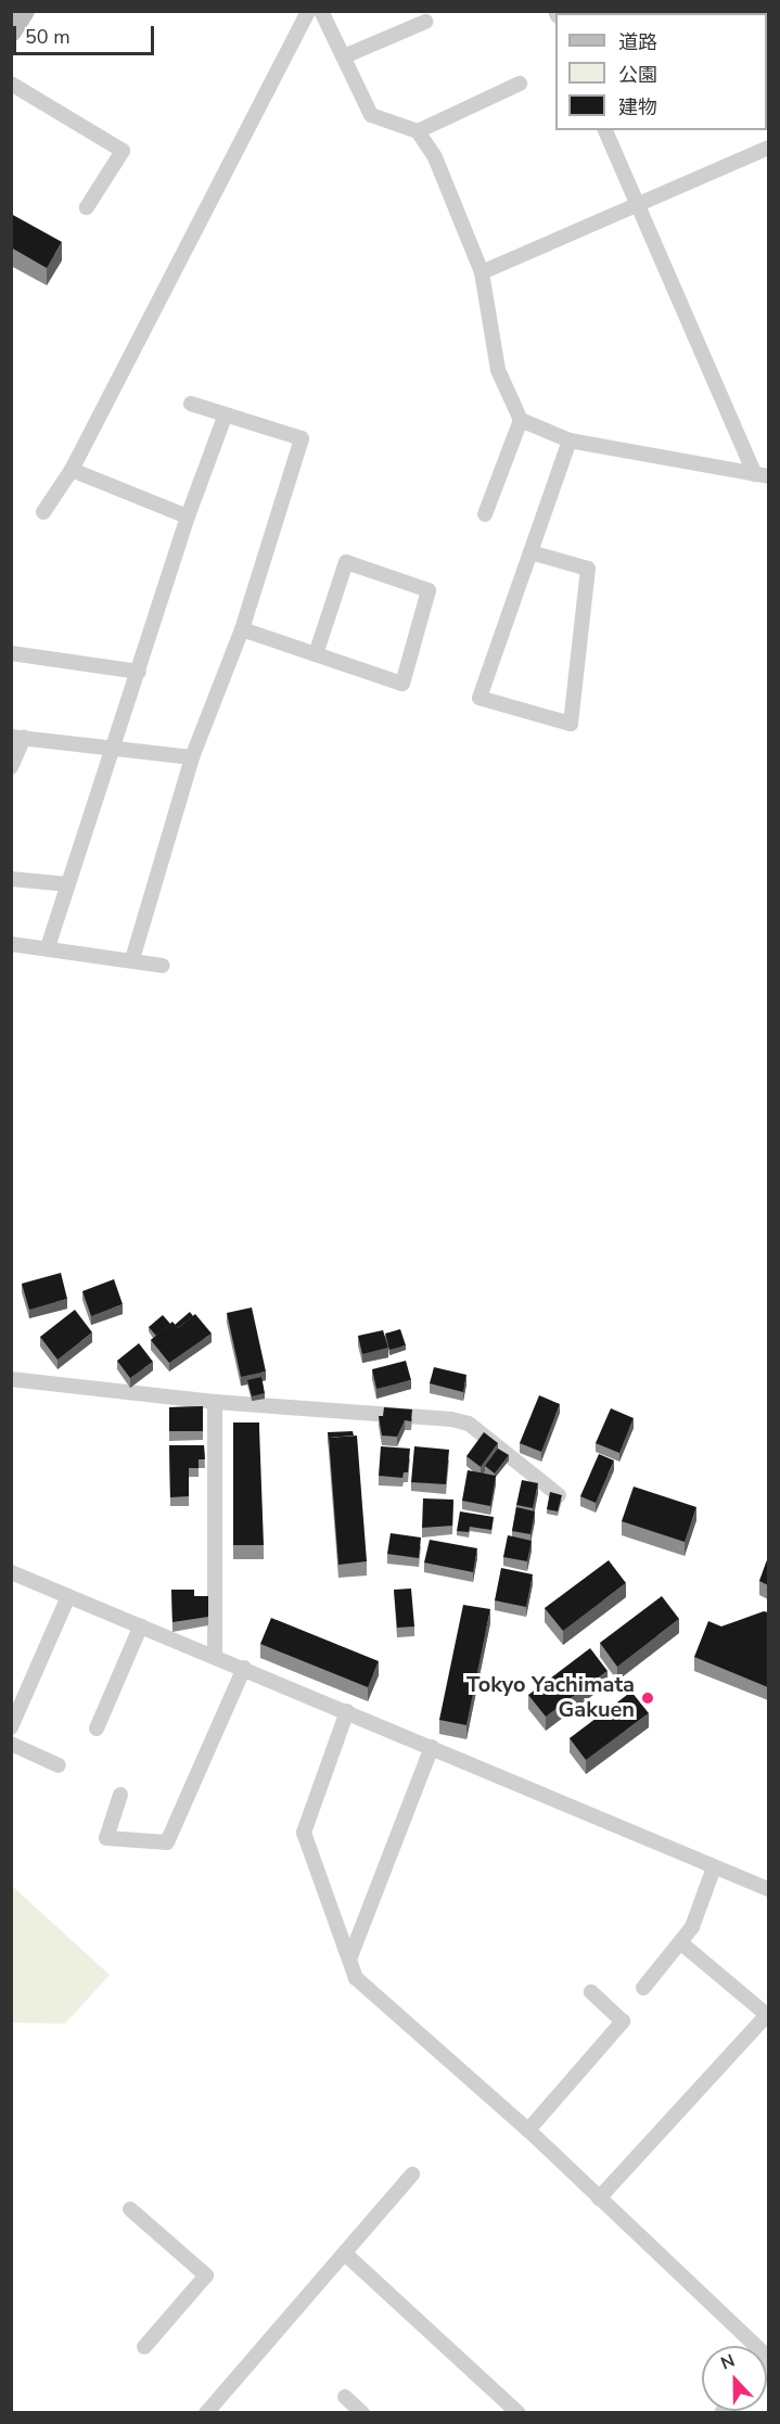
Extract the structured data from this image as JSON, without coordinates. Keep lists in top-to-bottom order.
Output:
{
  "places": ["Tokyo Yachimata Gakuen"],
  "legend": ["道路", "公園", "建物"],
  "scale_bar": "50 m",
  "north": "top"
}
